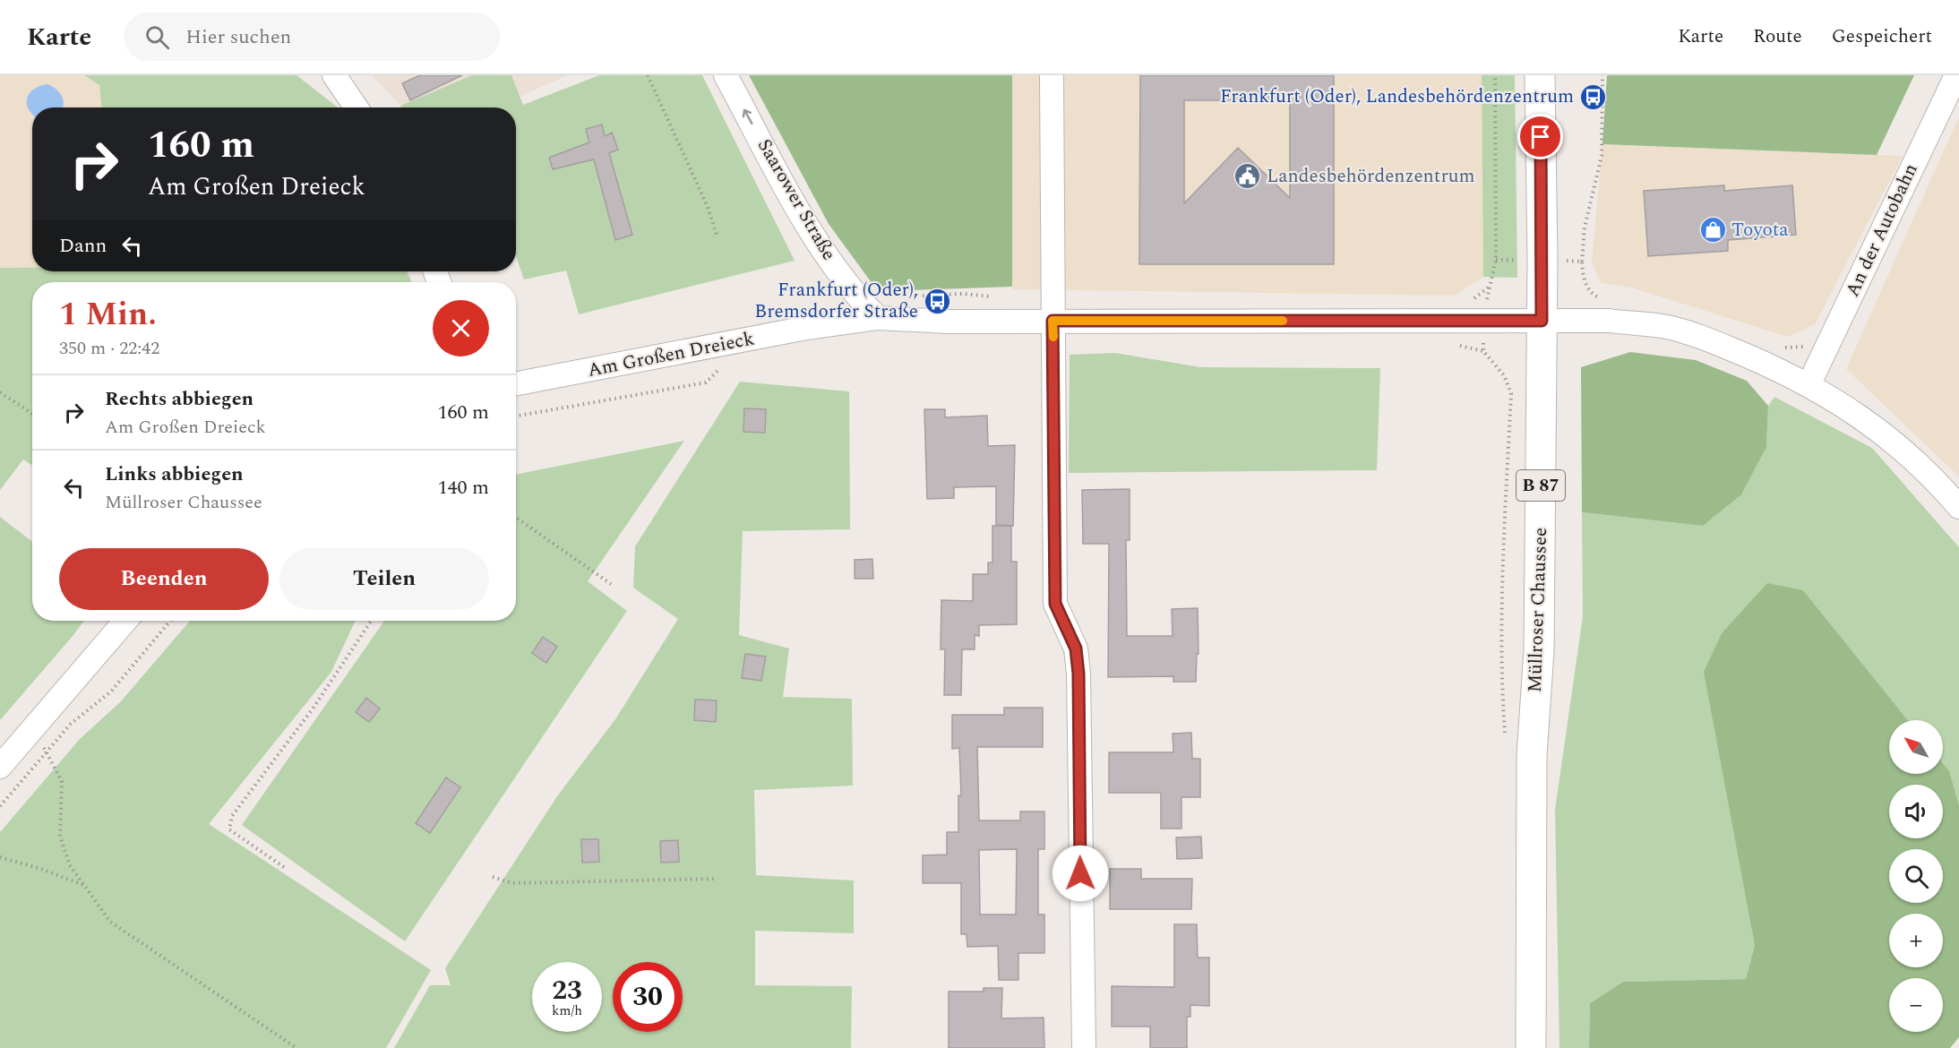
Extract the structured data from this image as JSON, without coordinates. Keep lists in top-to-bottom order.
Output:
{
  "streets": {
    "main road": ["B 87", "Müllroser Chaussee"],
    "street": ["Saarower Straße", "An der Autobahn", "Am Großen Dreieck"]
  },
  "crossings": [
    ["Saarower Straße", "Am Großen Dreieck"],
    ["Am Großen Dreieck", "Müllroser Chaussee"]
  ],
  "one_way": ["Saarower Straße"],
  "places": {
    "bus stop": ["Frankfurt (Oder), Landesbehördenzentrum", "Frankfurt (Oder), Bremsdorfer Straße"],
    "public building": ["Landesbehördenzentrum"],
    "shop": ["Toyota"]
  },
  "north": "top left",
  "page": {
    "header": "Karte",
    "search": "Hier suchen",
    "nav": ["Karte", "Route", "Gespeichert"],
    "turn": ["160 m", "Am Großen Dreieck"],
    "then": "Dann",
    "heading": ["1 Min.", "350 m · 22:42"],
    "list": [
      {
        "name": "Rechts abbiegen",
        "note": "Am Großen Dreieck",
        "value": "160 m"
      },
      {
        "name": "Links abbiegen",
        "note": "Müllroser Chaussee",
        "value": "140 m"
      }
    ],
    "buttons": ["Beenden", "Teilen"],
    "map_buttons": ["+", "−"],
    "speed": "23 km/h",
    "limit": "30"
  }
}
